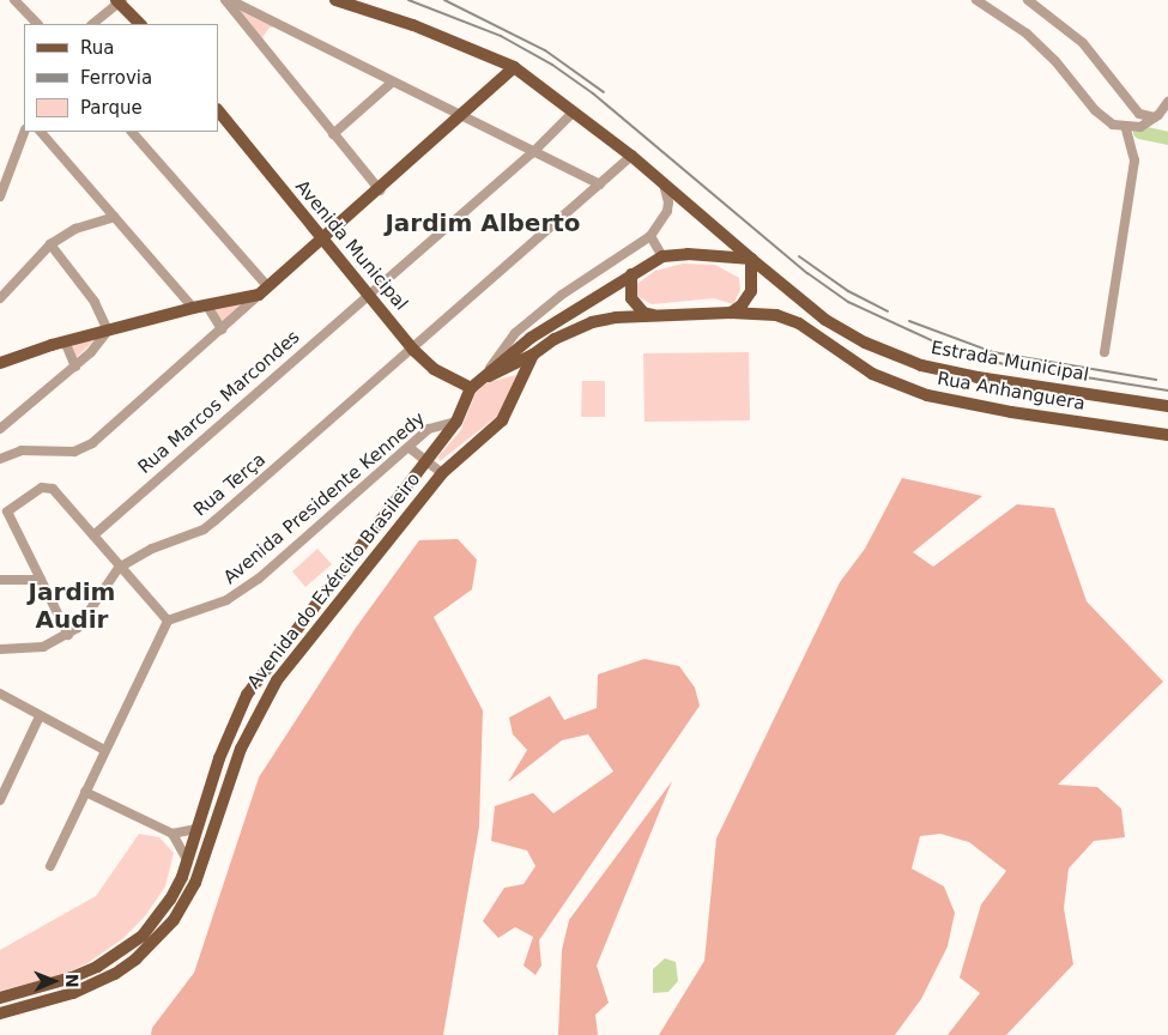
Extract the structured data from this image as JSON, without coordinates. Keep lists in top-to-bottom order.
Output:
{
  "streets": {
    "main road": [
      "Avenida Municipal",
      "Estrada Municipal",
      "Rua Anhanguera",
      "Avenida do Exército Brasileiro"
    ],
    "street": ["Rua Marcos Marcondes", "Rua Terça", "Avenida Presidente Kennedy"]
  },
  "crossings": [
    ["Avenida Municipal", "Rua Marcos Marcondes"],
    ["Avenida Municipal", "Rua Terça"],
    ["Avenida Municipal", "Avenida do Exército Brasileiro"],
    ["Estrada Municipal", "Rua Marcos Marcondes"],
    ["Estrada Municipal", "Rua Terça"],
    ["Rua Anhanguera", "Avenida do Exército Brasileiro"],
    ["Avenida Presidente Kennedy", "Avenida do Exército Brasileiro"]
  ],
  "districts": ["Jardim Alberto", "Jardim Audir"],
  "legend": ["Rua", "Ferrovia", "Parque"],
  "north": "right"
}
